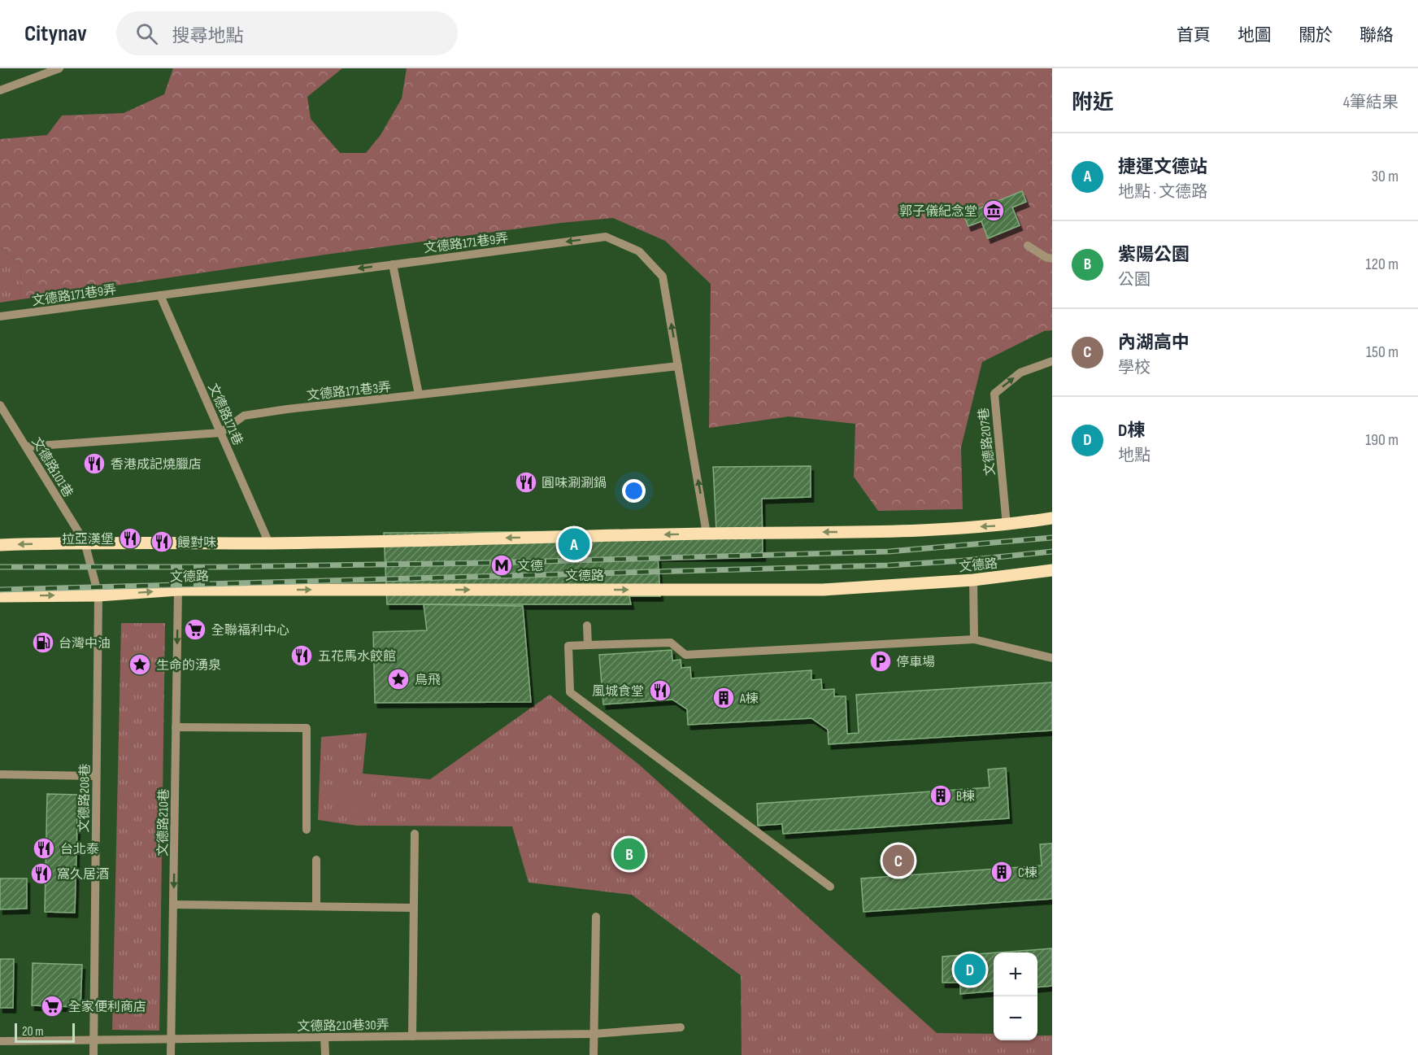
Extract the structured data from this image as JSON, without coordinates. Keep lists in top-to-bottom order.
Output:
{
  "streets": {
    "main road": ["文德路"],
    "street": [
      "文德路171巷9弄",
      "文德路171巷3弄",
      "文德路171巷",
      "文德路207巷",
      "文德路101巷",
      "文德路208巷",
      "文德路210巷",
      "文德路210巷30弄"
    ]
  },
  "crossings": [
    ["文德路171巷9弄", "文德路171巷3弄"],
    ["文德路171巷9弄", "文德路171巷"],
    ["文德路171巷3弄", "文德路171巷"],
    ["文德路101巷", "文德路208巷"],
    ["文德路", "文德路208巷"],
    ["文德路", "文德路210巷"],
    ["文德路208巷", "文德路210巷30弄"],
    ["文德路210巷", "文德路210巷30弄"]
  ],
  "one_way": ["文德路207巷", "文德路210巷"],
  "places": {
    "museum": ["郭子儀紀念堂"],
    "restaurant": [
      "香港成記燒臘店",
      "圓味涮涮鍋",
      "拉亞漢堡",
      "饅對味",
      "五花馬水餃館",
      "風城食堂",
      "台北泰",
      "窩久居酒"
    ],
    "metro station": ["文德"],
    "supermarket": ["全聯福利中心", "全家便利商店"],
    "fuel station": ["台灣中油"],
    "parking": ["停車場"],
    "place": ["生命的湧泉", "鳥飛"],
    "building": ["A棟", "B棟", "C棟"]
  },
  "scale_bar": "20 m",
  "page": {
    "header": "Citynav",
    "search": "搜尋地點",
    "nav": [
      "首頁",
      "地圖",
      "關於",
      "聯絡"
    ],
    "heading": ["附近", "4筆結果"],
    "list": [
      {
        "mark": "A",
        "name": "捷運文德站",
        "note": "地點 · 文德路",
        "value": "30 m"
      },
      {
        "mark": "B",
        "name": "紫陽公園",
        "note": "公園",
        "value": "120 m"
      },
      {
        "mark": "C",
        "name": "內湖高中",
        "note": "學校",
        "value": "150 m"
      },
      {
        "mark": "D",
        "name": "D棟",
        "note": "地點",
        "value": "190 m"
      }
    ],
    "pins": [
      "A",
      "B",
      "C",
      "D"
    ],
    "map_buttons": ["+", "−"],
    "scale": "20 m"
  }
}
